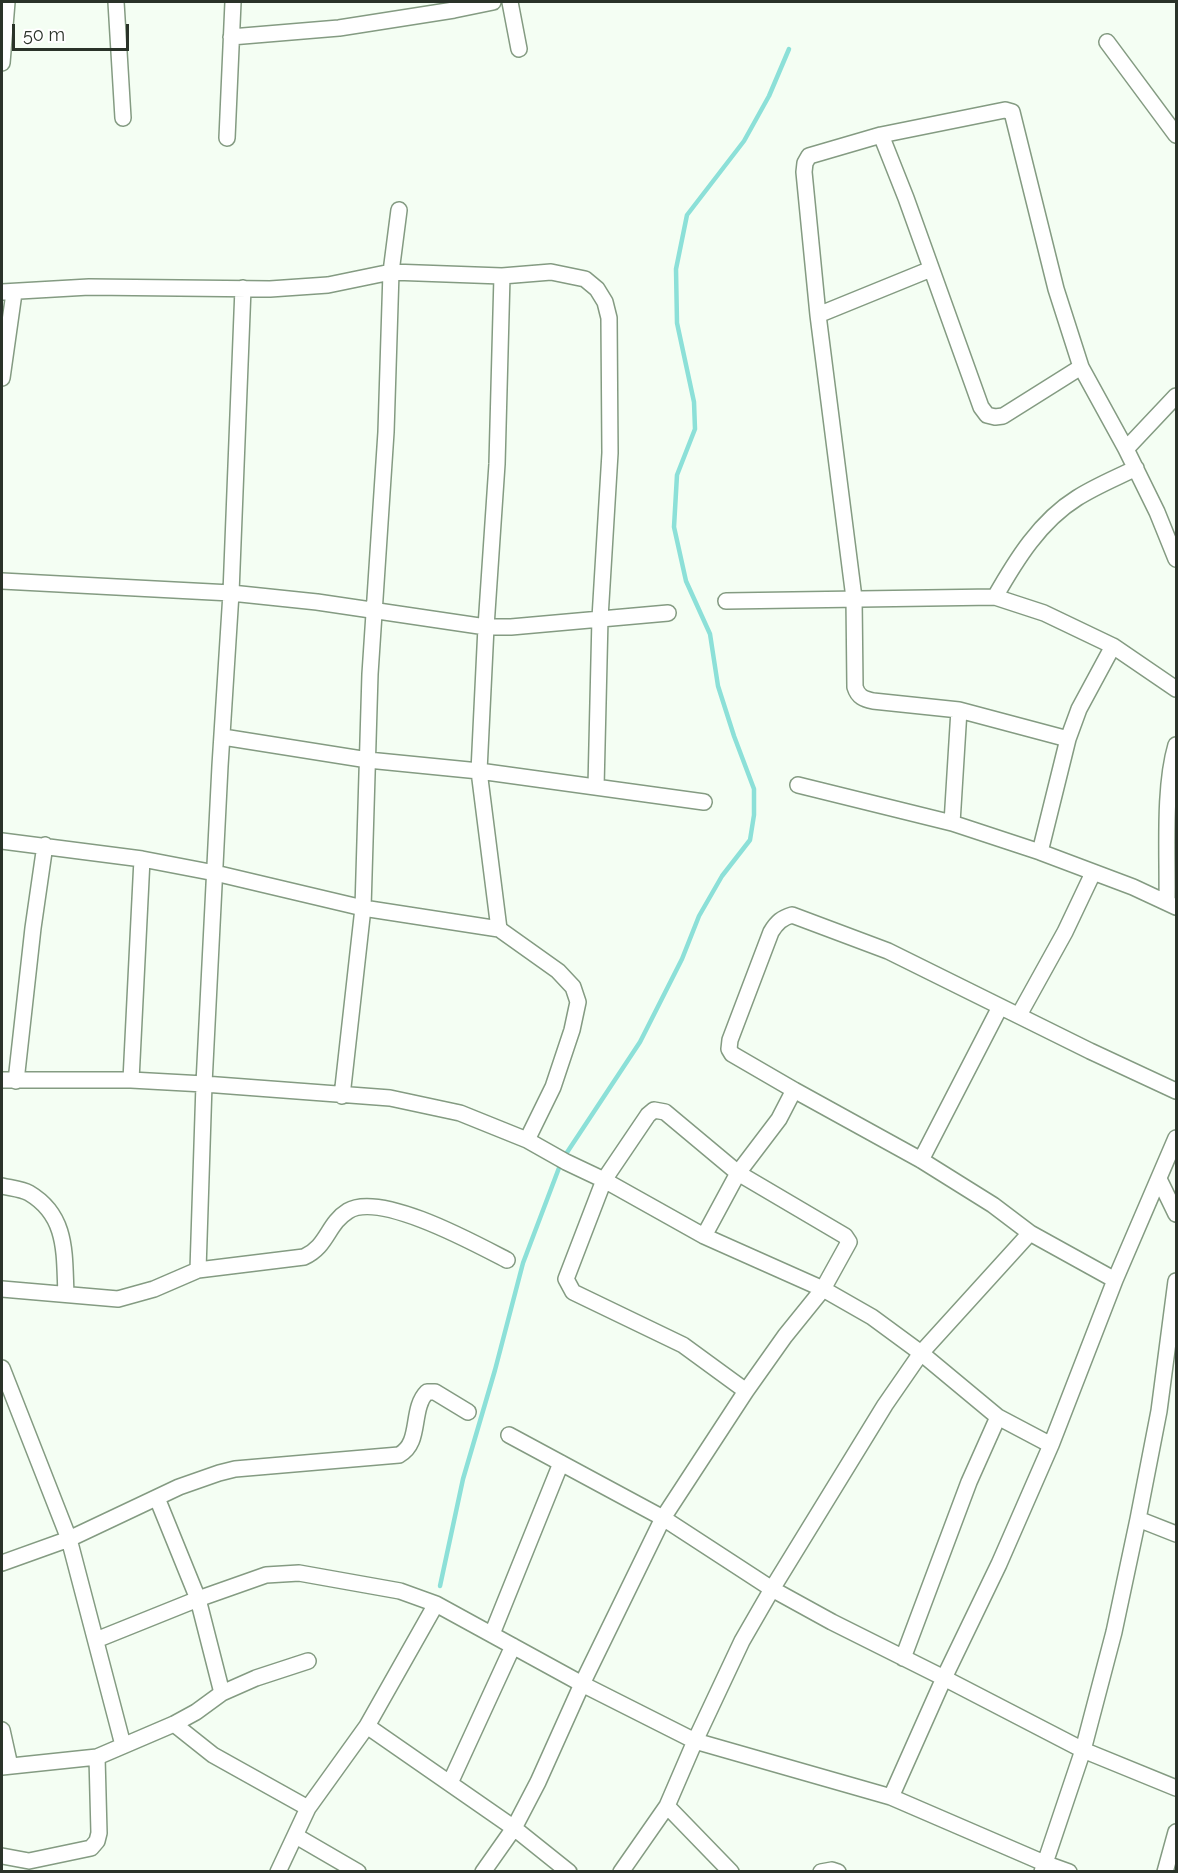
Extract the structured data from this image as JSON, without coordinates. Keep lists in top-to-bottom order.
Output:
{
  "scale_bar": "50 m"
}
